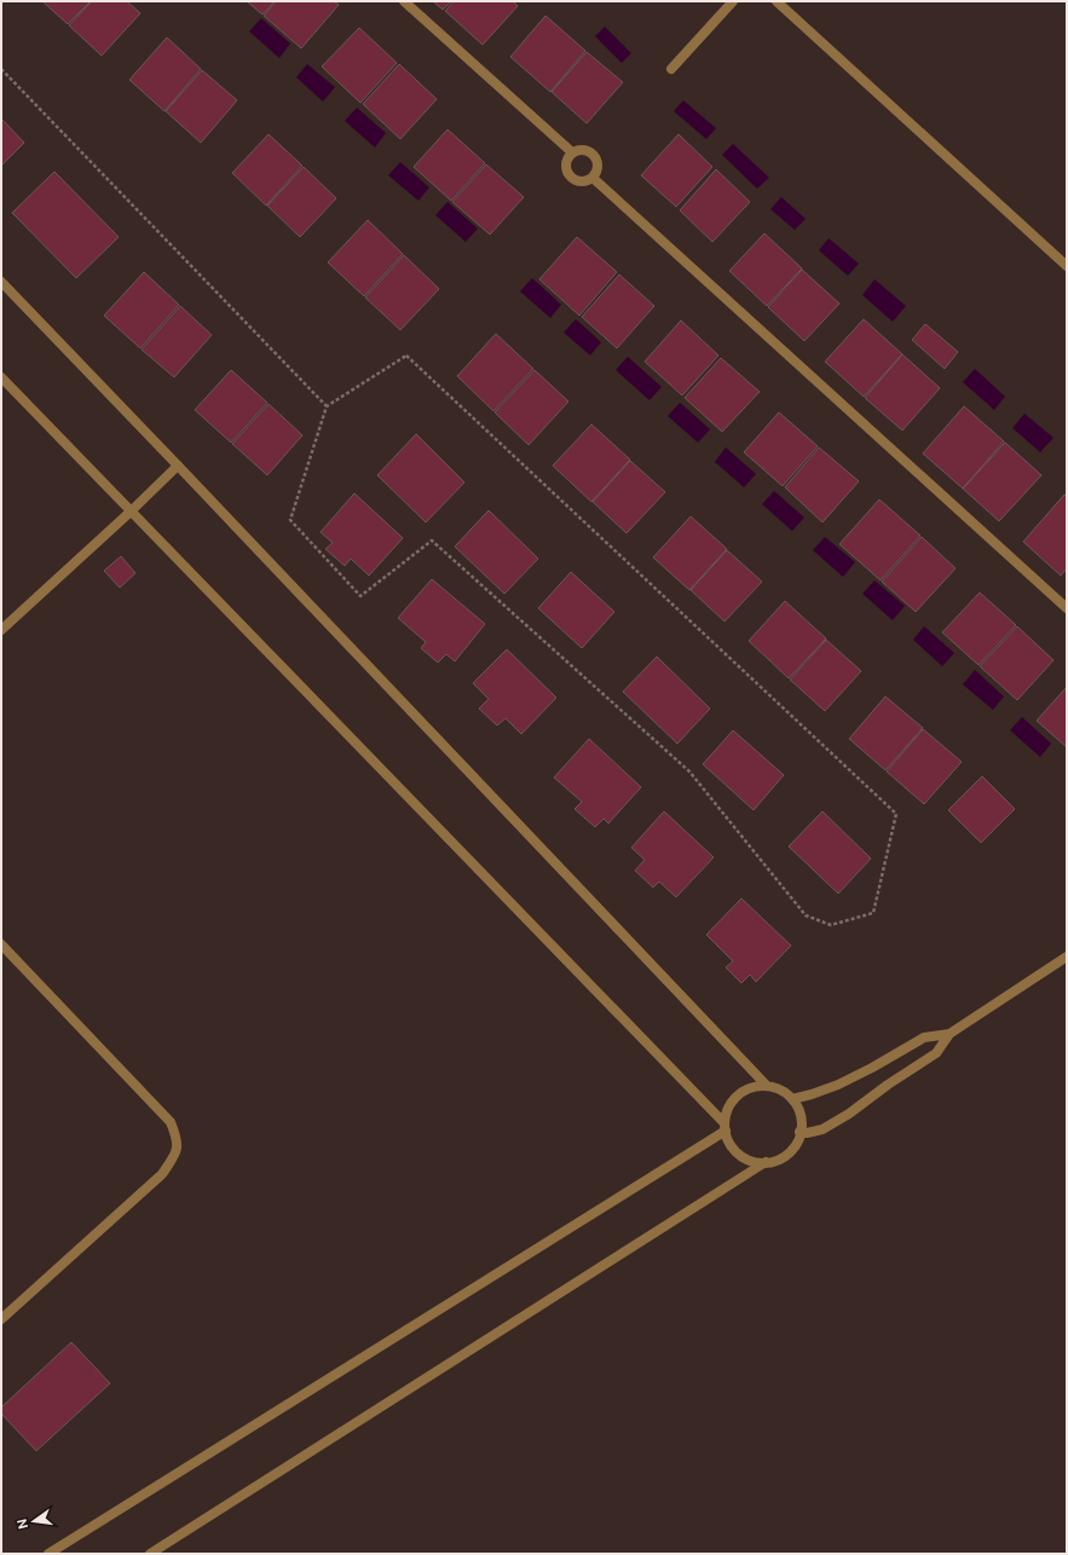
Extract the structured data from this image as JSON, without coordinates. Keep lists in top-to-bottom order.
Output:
{
  "north": "left"
}
